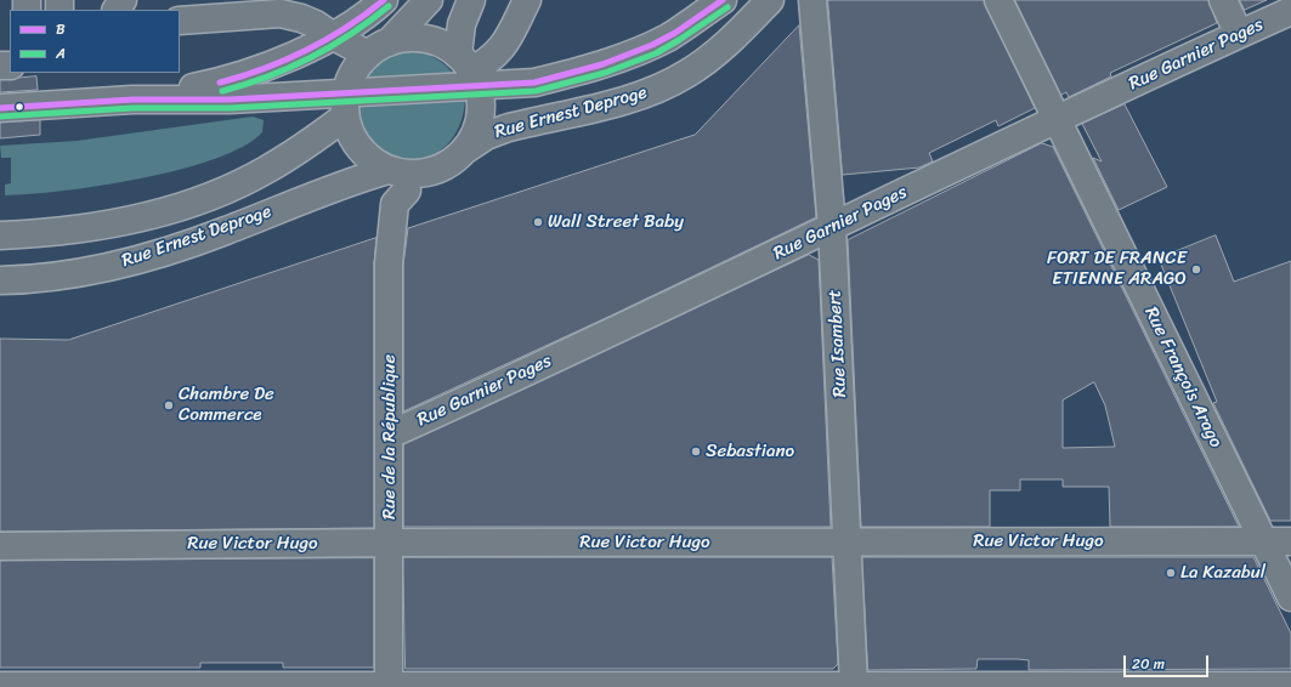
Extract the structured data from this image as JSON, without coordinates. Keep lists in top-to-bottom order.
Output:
{
  "streets": {
    "street": [
      "Rue Garnier Pages",
      "Rue Ernest Deproge",
      "Rue Isambert",
      "Rue François Arago",
      "Rue de la République",
      "Rue Victor Hugo"
    ]
  },
  "crossings": [
    ["Rue Garnier Pages", "Rue Isambert"],
    ["Rue Garnier Pages", "Rue François Arago"],
    ["Rue Garnier Pages", "Rue de la République"],
    ["Rue Isambert", "Rue Victor Hugo"],
    ["Rue François Arago", "Rue Victor Hugo"],
    ["Rue de la République", "Rue Victor Hugo"]
  ],
  "places": [
    "Wall Street Baby",
    "FORT DE FRANCE ETIENNE ARAGO",
    "Chambre De Commerce",
    "Sebastiano",
    "La Kazabul"
  ],
  "lines": ["transit line B", "transit line A"],
  "legend": ["B", "A"],
  "scale_bar": "20 m"
}
